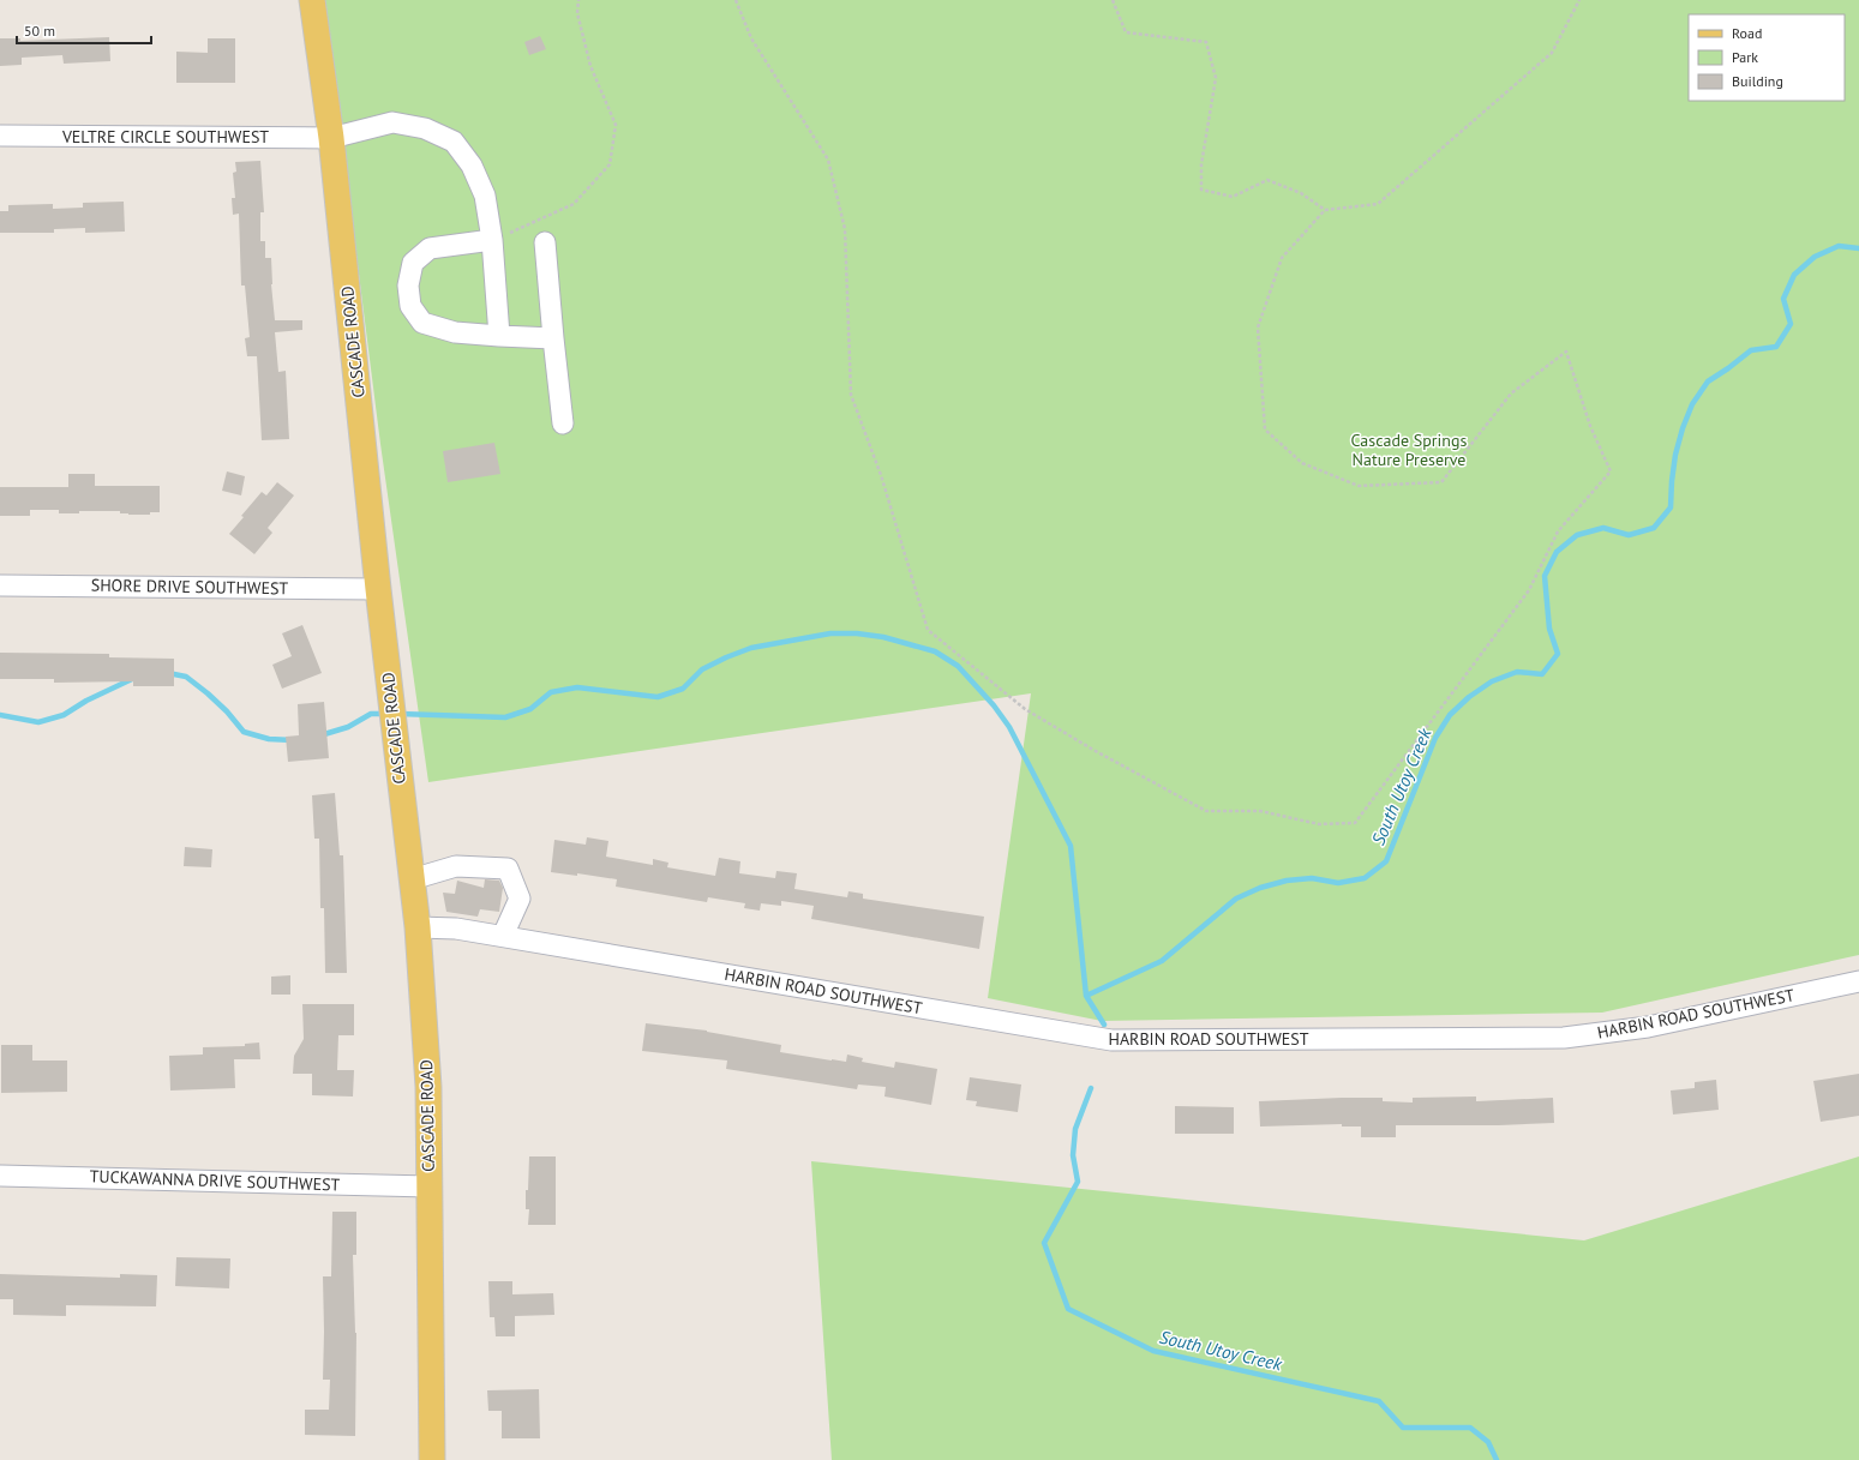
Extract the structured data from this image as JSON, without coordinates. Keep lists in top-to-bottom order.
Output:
{
  "streets": {
    "main road": ["CASCADE ROAD"],
    "street": [
      "VELTRE CIRCLE SOUTHWEST",
      "SHORE DRIVE SOUTHWEST",
      "HARBIN ROAD SOUTHWEST",
      "TUCKAWANNA DRIVE SOUTHWEST"
    ]
  },
  "crossings": [
    ["VELTRE CIRCLE SOUTHWEST", "CASCADE ROAD"],
    ["CASCADE ROAD", "SHORE DRIVE SOUTHWEST"],
    ["CASCADE ROAD", "HARBIN ROAD SOUTHWEST"],
    ["CASCADE ROAD", "TUCKAWANNA DRIVE SOUTHWEST"]
  ],
  "water": ["South Utoy Creek"],
  "parks": ["Cascade Springs Nature Preserve"],
  "legend": ["Road", "Park", "Building"],
  "scale_bar": "50 m"
}
